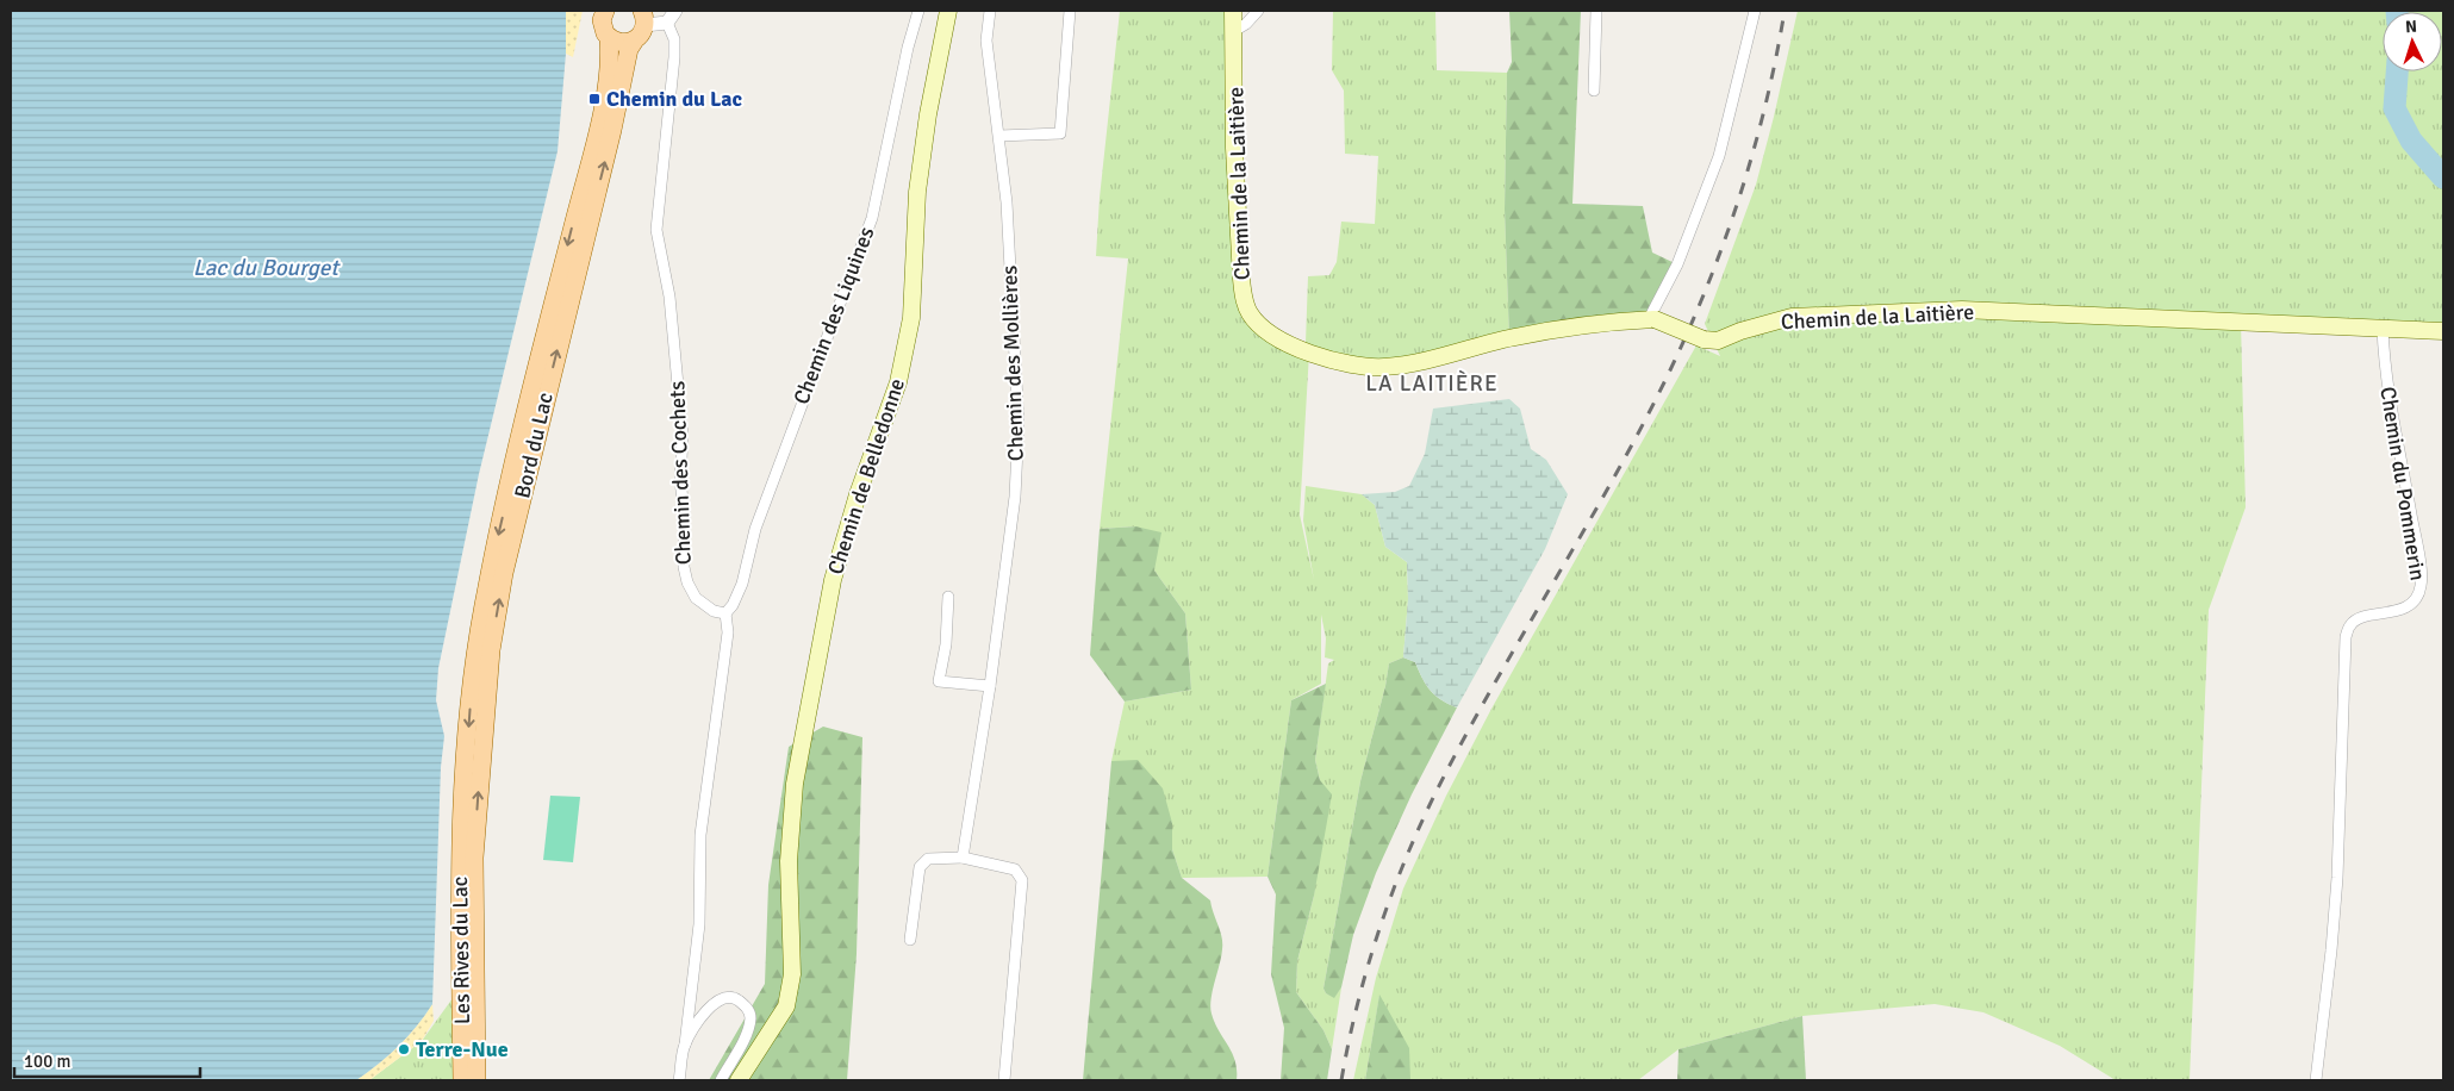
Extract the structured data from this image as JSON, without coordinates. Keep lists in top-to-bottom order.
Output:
{
  "streets": {
    "main road": [
      "Chemin de la Laitière",
      "Bord du Lac",
      "Chemin de Belledonne",
      "Les Rives du Lac"
    ],
    "street": [
      "Chemin des Liquines",
      "Chemin des Mollières",
      "Chemin des Cochets",
      "Chemin du Pommerin"
    ]
  },
  "crossings": [
    ["Chemin de la Laitière", "Chemin du Pommerin"],
    ["Chemin des Liquines", "Chemin des Cochets"],
    ["Bord du Lac", "Les Rives du Lac"]
  ],
  "districts": ["LA LAITIÈRE"],
  "water": ["Lac du Bourget"],
  "places": {
    "transit": ["Chemin du Lac"],
    "other": ["Terre-Nue"]
  },
  "scale_bar": "100 m",
  "north": "top"
}
